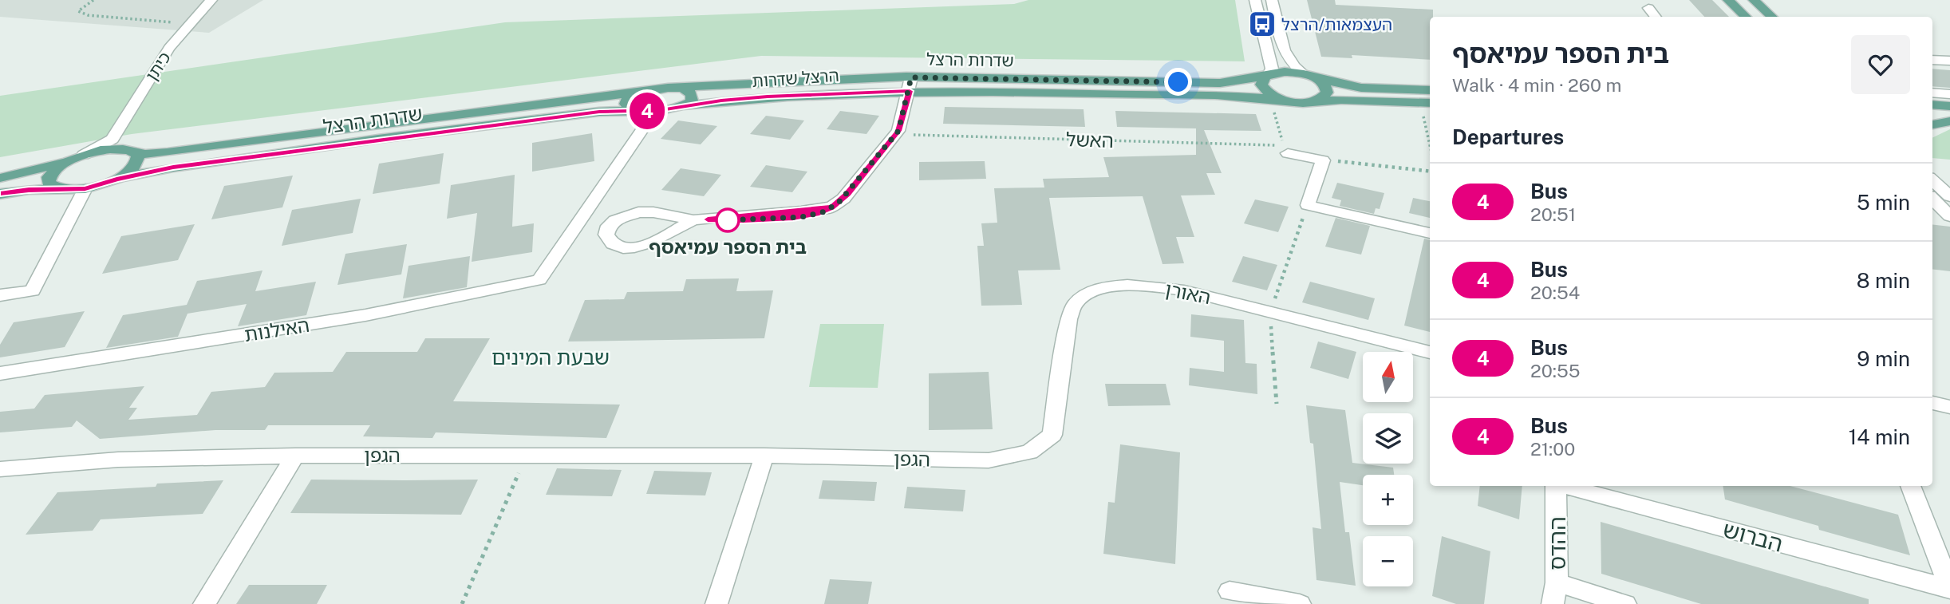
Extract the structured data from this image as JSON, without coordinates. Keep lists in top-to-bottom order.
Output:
{
  "streets": {
    "main road": ["שדרות הרצל", "הרצל שדרות"],
    "street": [
      "כיתן",
      "האורן",
      "האילנות",
      "הגפן",
      "הברוש",
      "ההדס"
    ],
    "path": ["האשל"]
  },
  "crossings": [
    ["שדרות הרצל", "כיתן"],
    ["שדרות הרצל", "הרצל שדרות"],
    ["שדרות הרצל", "האשל"],
    ["שדרות הרצל", "האילנות"],
    ["הרצל שדרות", "האילנות"],
    ["האורן", "הגפן"]
  ],
  "districts": ["שבעת המינים"],
  "places": {
    "bus stop": ["העצמאות/הרצל"],
    "other": ["בית הספר עמיאסף"]
  },
  "lines": ["bus line 4"],
  "north": "top",
  "page": {
    "on_map": "4",
    "heading": [
      ["בית הספר עמיאסף", "Walk · 4 min · 260 m"],
      "Departures"
    ],
    "list": [
      {
        "mark": "4",
        "name": "Bus",
        "note": "20:51",
        "value": "5 min"
      },
      {
        "mark": "4",
        "name": "Bus",
        "note": "20:54",
        "value": "8 min"
      },
      {
        "mark": "4",
        "name": "Bus",
        "note": "20:55",
        "value": "9 min"
      },
      {
        "mark": "4",
        "name": "Bus",
        "note": "21:00",
        "value": "14 min"
      }
    ],
    "map_buttons": ["+", "−"]
  }
}
